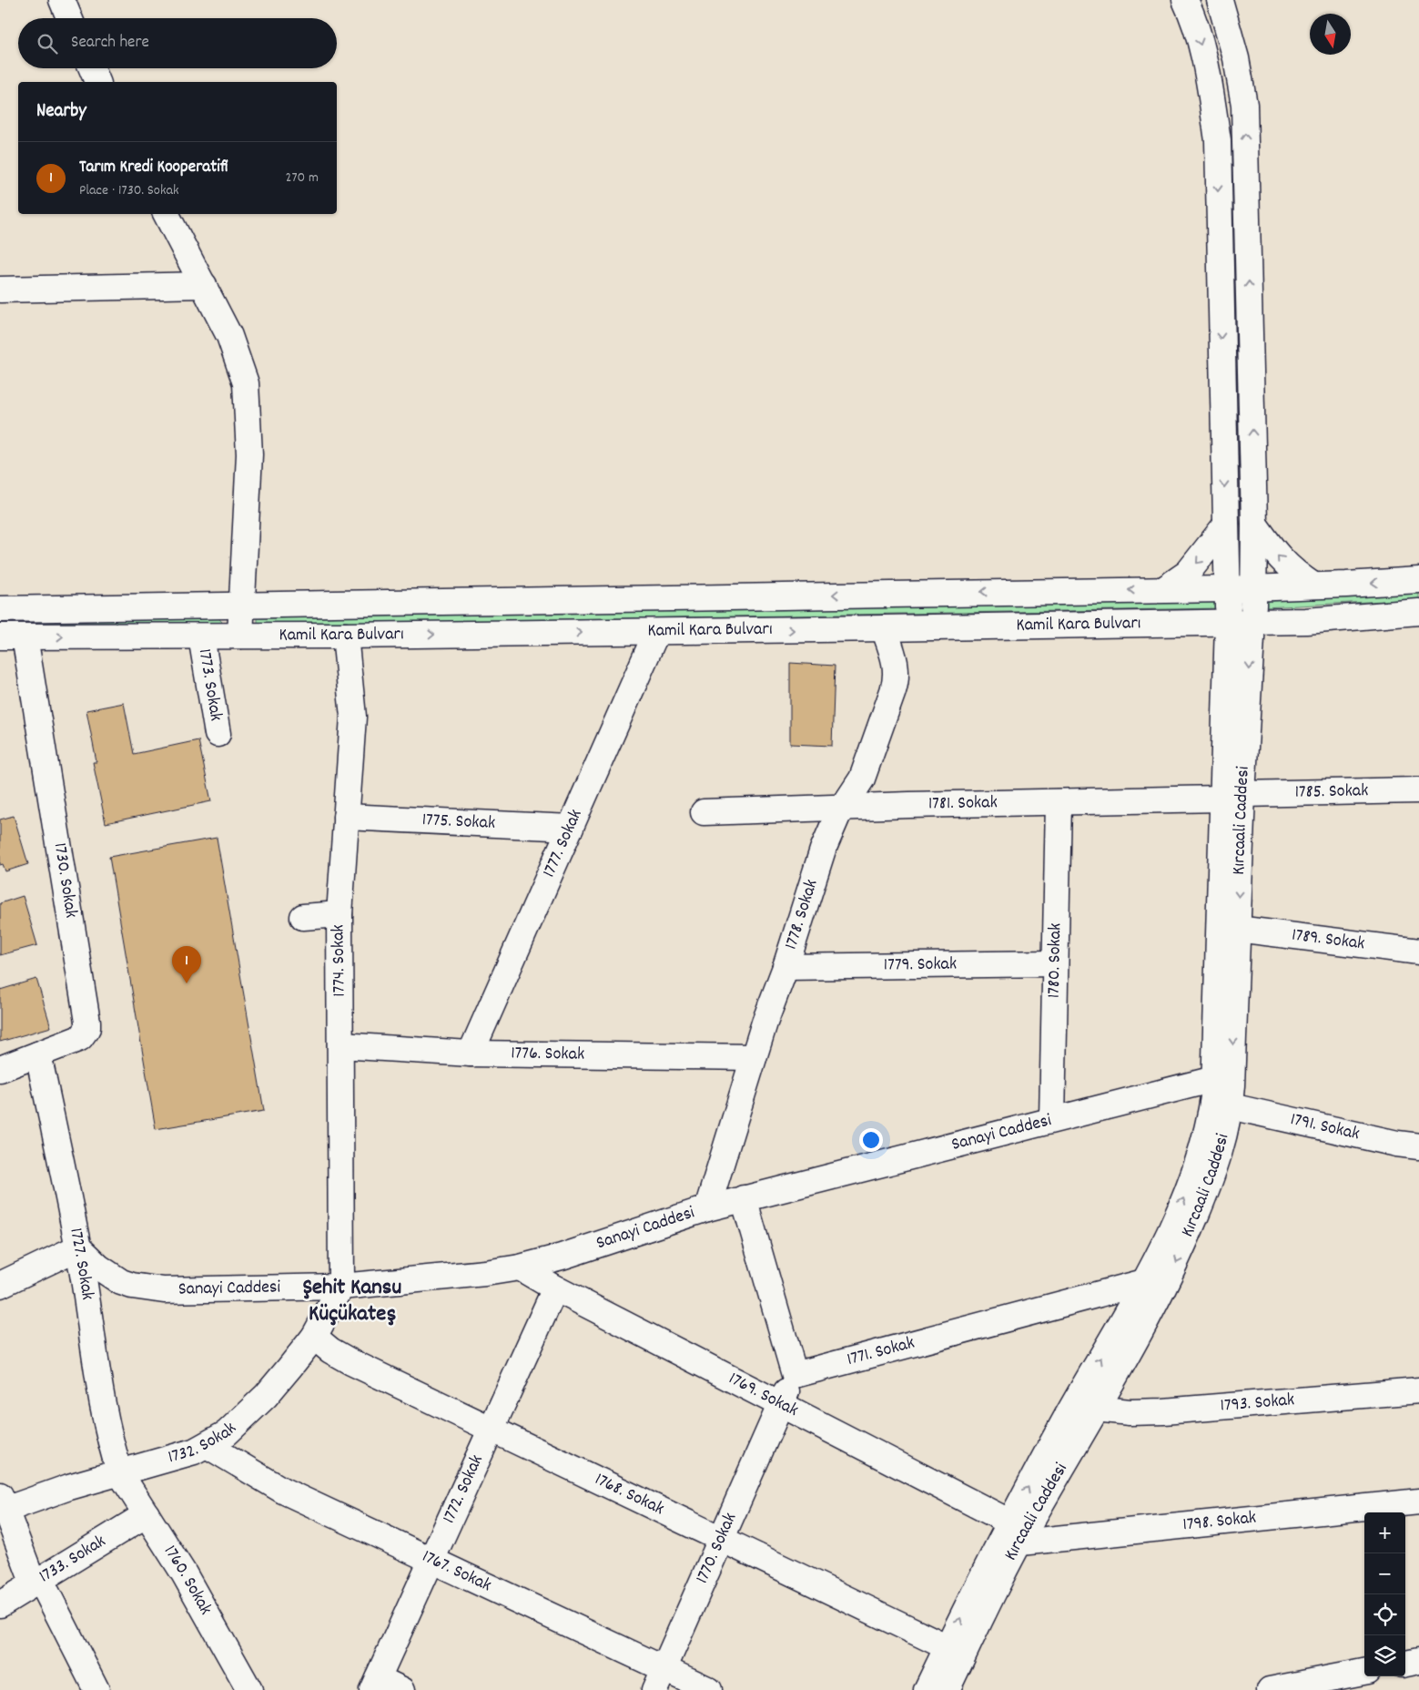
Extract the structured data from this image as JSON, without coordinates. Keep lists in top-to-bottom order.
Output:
{
  "streets": {
    "street": [
      "Kamil Kara Bulvarı",
      "1773. Sokak",
      "1785. Sokak",
      "1781. Sokak",
      "Kırcaali Caddesi",
      "1775. Sokak",
      "1777. Sokak",
      "1730. Sokak",
      "1778. Sokak",
      "1789. Sokak",
      "1774. Sokak",
      "1780. Sokak",
      "1779. Sokak",
      "1776. Sokak",
      "1791. Sokak",
      "Sanayi Caddesi",
      "1727. Sokak",
      "1771. Sokak",
      "1769. Sokak",
      "1793. Sokak",
      "1732. Sokak",
      "1772. Sokak",
      "1768. Sokak",
      "1798. Sokak",
      "1770. Sokak",
      "1733. Sokak",
      "1767. Sokak",
      "1760. Sokak"
    ]
  },
  "crossings": [
    ["Kamil Kara Bulvarı", "1773. Sokak"],
    ["Kamil Kara Bulvarı", "Kırcaali Caddesi"],
    ["Kamil Kara Bulvarı", "1777. Sokak"],
    ["Kamil Kara Bulvarı", "1730. Sokak"],
    ["Kamil Kara Bulvarı", "1778. Sokak"],
    ["Kamil Kara Bulvarı", "1774. Sokak"],
    ["1785. Sokak", "1781. Sokak"],
    ["1785. Sokak", "Kırcaali Caddesi"],
    ["1781. Sokak", "Kırcaali Caddesi"],
    ["1781. Sokak", "1778. Sokak"],
    ["1781. Sokak", "1780. Sokak"],
    ["Kırcaali Caddesi", "1789. Sokak"],
    ["Kırcaali Caddesi", "1791. Sokak"],
    ["Kırcaali Caddesi", "Sanayi Caddesi"],
    ["Kırcaali Caddesi", "1771. Sokak"],
    ["Kırcaali Caddesi", "1769. Sokak"],
    ["Kırcaali Caddesi", "1793. Sokak"],
    ["Kırcaali Caddesi", "1768. Sokak"],
    ["Kırcaali Caddesi", "1798. Sokak"],
    ["1775. Sokak", "1777. Sokak"],
    ["1775. Sokak", "1774. Sokak"],
    ["1777. Sokak", "1776. Sokak"],
    ["1730. Sokak", "1727. Sokak"],
    ["1778. Sokak", "1779. Sokak"],
    ["1778. Sokak", "1776. Sokak"],
    ["1778. Sokak", "Sanayi Caddesi"],
    ["1774. Sokak", "1776. Sokak"],
    ["1774. Sokak", "Sanayi Caddesi"],
    ["1774. Sokak", "1732. Sokak"],
    ["1780. Sokak", "1779. Sokak"],
    ["1780. Sokak", "Sanayi Caddesi"],
    ["Sanayi Caddesi", "1727. Sokak"],
    ["Sanayi Caddesi", "1769. Sokak"],
    ["Sanayi Caddesi", "1732. Sokak"],
    ["1727. Sokak", "1732. Sokak"],
    ["1727. Sokak", "1760. Sokak"],
    ["1771. Sokak", "1770. Sokak"],
    ["1769. Sokak", "1772. Sokak"],
    ["1769. Sokak", "1798. Sokak"],
    ["1769. Sokak", "1770. Sokak"],
    ["1732. Sokak", "1768. Sokak"],
    ["1732. Sokak", "1767. Sokak"],
    ["1732. Sokak", "1760. Sokak"],
    ["1772. Sokak", "1768. Sokak"],
    ["1772. Sokak", "1767. Sokak"],
    ["1768. Sokak", "1770. Sokak"],
    ["1770. Sokak", "1767. Sokak"],
    ["1733. Sokak", "1760. Sokak"]
  ],
  "districts": ["Şehit Kansu Küçükateş"],
  "north": "bottom",
  "page": {
    "search": "Search here",
    "heading": "Nearby",
    "list": [
      {
        "mark": "1",
        "name": "Tarım Kredi Kooperatifi",
        "note": "Place · 1730. Sokak",
        "value": "270 m"
      }
    ],
    "pins": "1",
    "map_buttons": ["+", "−"]
  }
}
